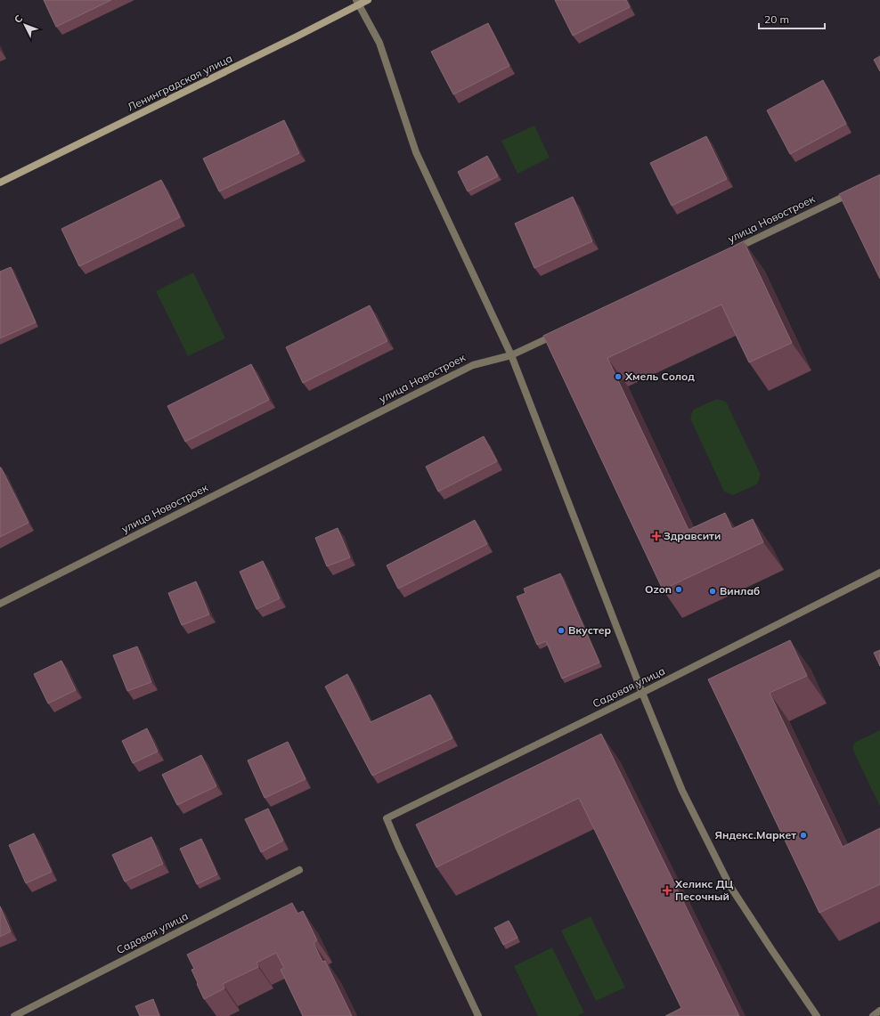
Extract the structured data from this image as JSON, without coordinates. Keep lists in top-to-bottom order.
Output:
{
  "streets": {
    "main road": ["Ленинградская улица"],
    "street": ["улица Новостроек", "Садовая улица"]
  },
  "places": {
    "other": [
      "Хмель Солод",
      "Ozon",
      "Винлаб",
      "Вкустер",
      "Яндекс.Маркет"
    ],
    "health": ["Здравсити", "Хеликс ДЦ Песочный"]
  },
  "scale_bar": "20 m",
  "north": "top left"
}
